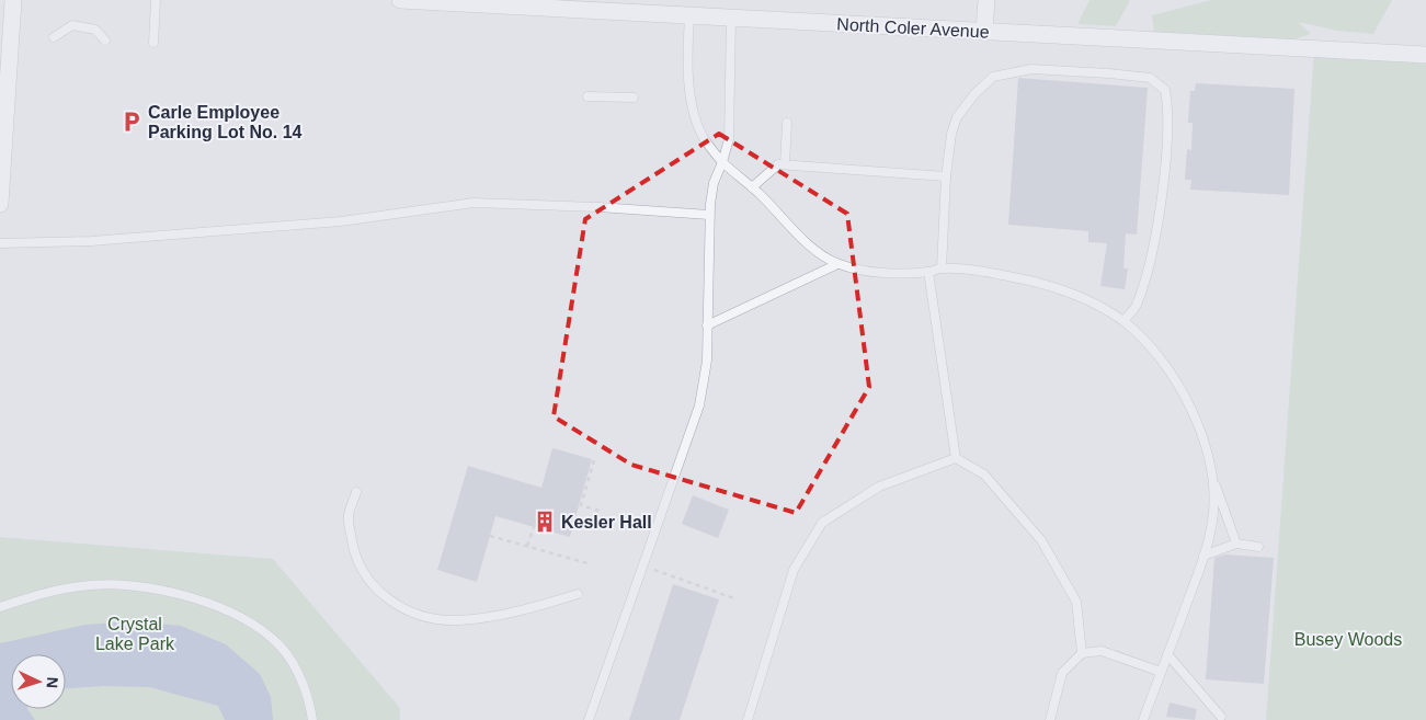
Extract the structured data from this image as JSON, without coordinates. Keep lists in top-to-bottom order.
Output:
{
  "streets": {
    "street": ["North Coler Avenue"]
  },
  "parks": ["Crystal Lake Park", "Busey Woods"],
  "places": {
    "parking": ["Carle Employee Parking Lot No. 14"],
    "building": ["Kesler Hall"]
  },
  "north": "right"
}
